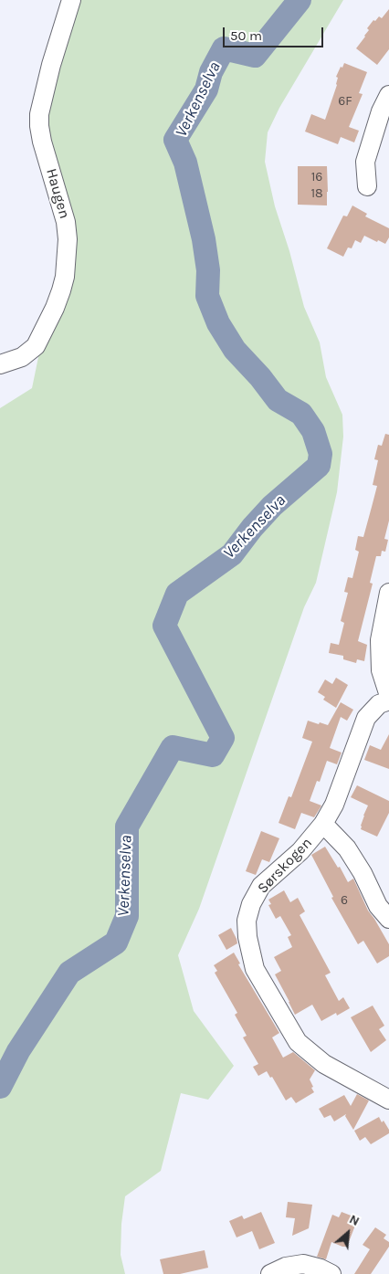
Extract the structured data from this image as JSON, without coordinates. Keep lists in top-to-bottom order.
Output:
{
  "streets": {
    "street": ["Haugen", "Sørskogen"]
  },
  "water": ["Verkenselva"],
  "house_numbers": [
    "6F",
    "16",
    "18",
    "6"
  ],
  "scale_bar": "50 m",
  "north": "top right"
}
